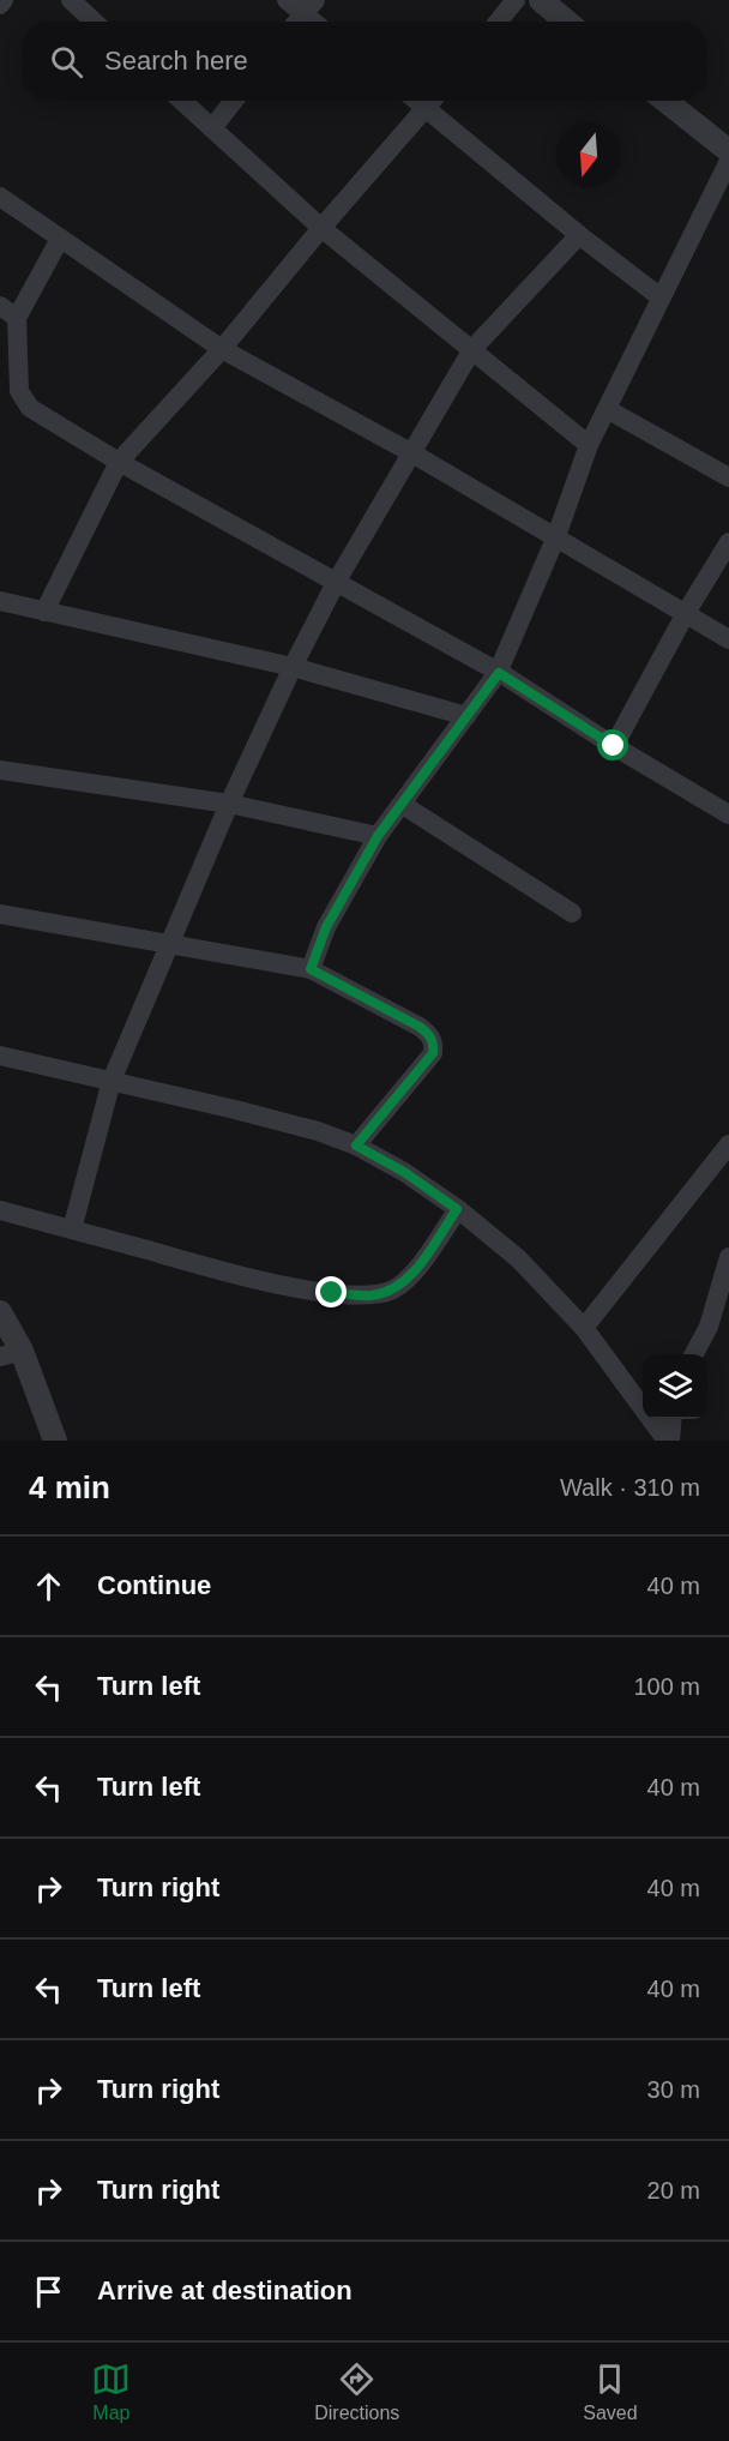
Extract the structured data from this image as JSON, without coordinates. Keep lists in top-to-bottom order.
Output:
{
  "north": "bottom",
  "page": {
    "search": "Search here",
    "heading": ["4 min", "Walk · 310 m"],
    "list": [
      ["Continue", "40 m"],
      ["Turn left", "100 m"],
      ["Turn left", "40 m"],
      ["Turn right", "40 m"],
      ["Turn left", "40 m"],
      ["Turn right", "30 m"],
      ["Turn right", "20 m"],
      "Arrive at destination"
    ],
    "nav": ["Map", "Directions", "Saved"]
  }
}
